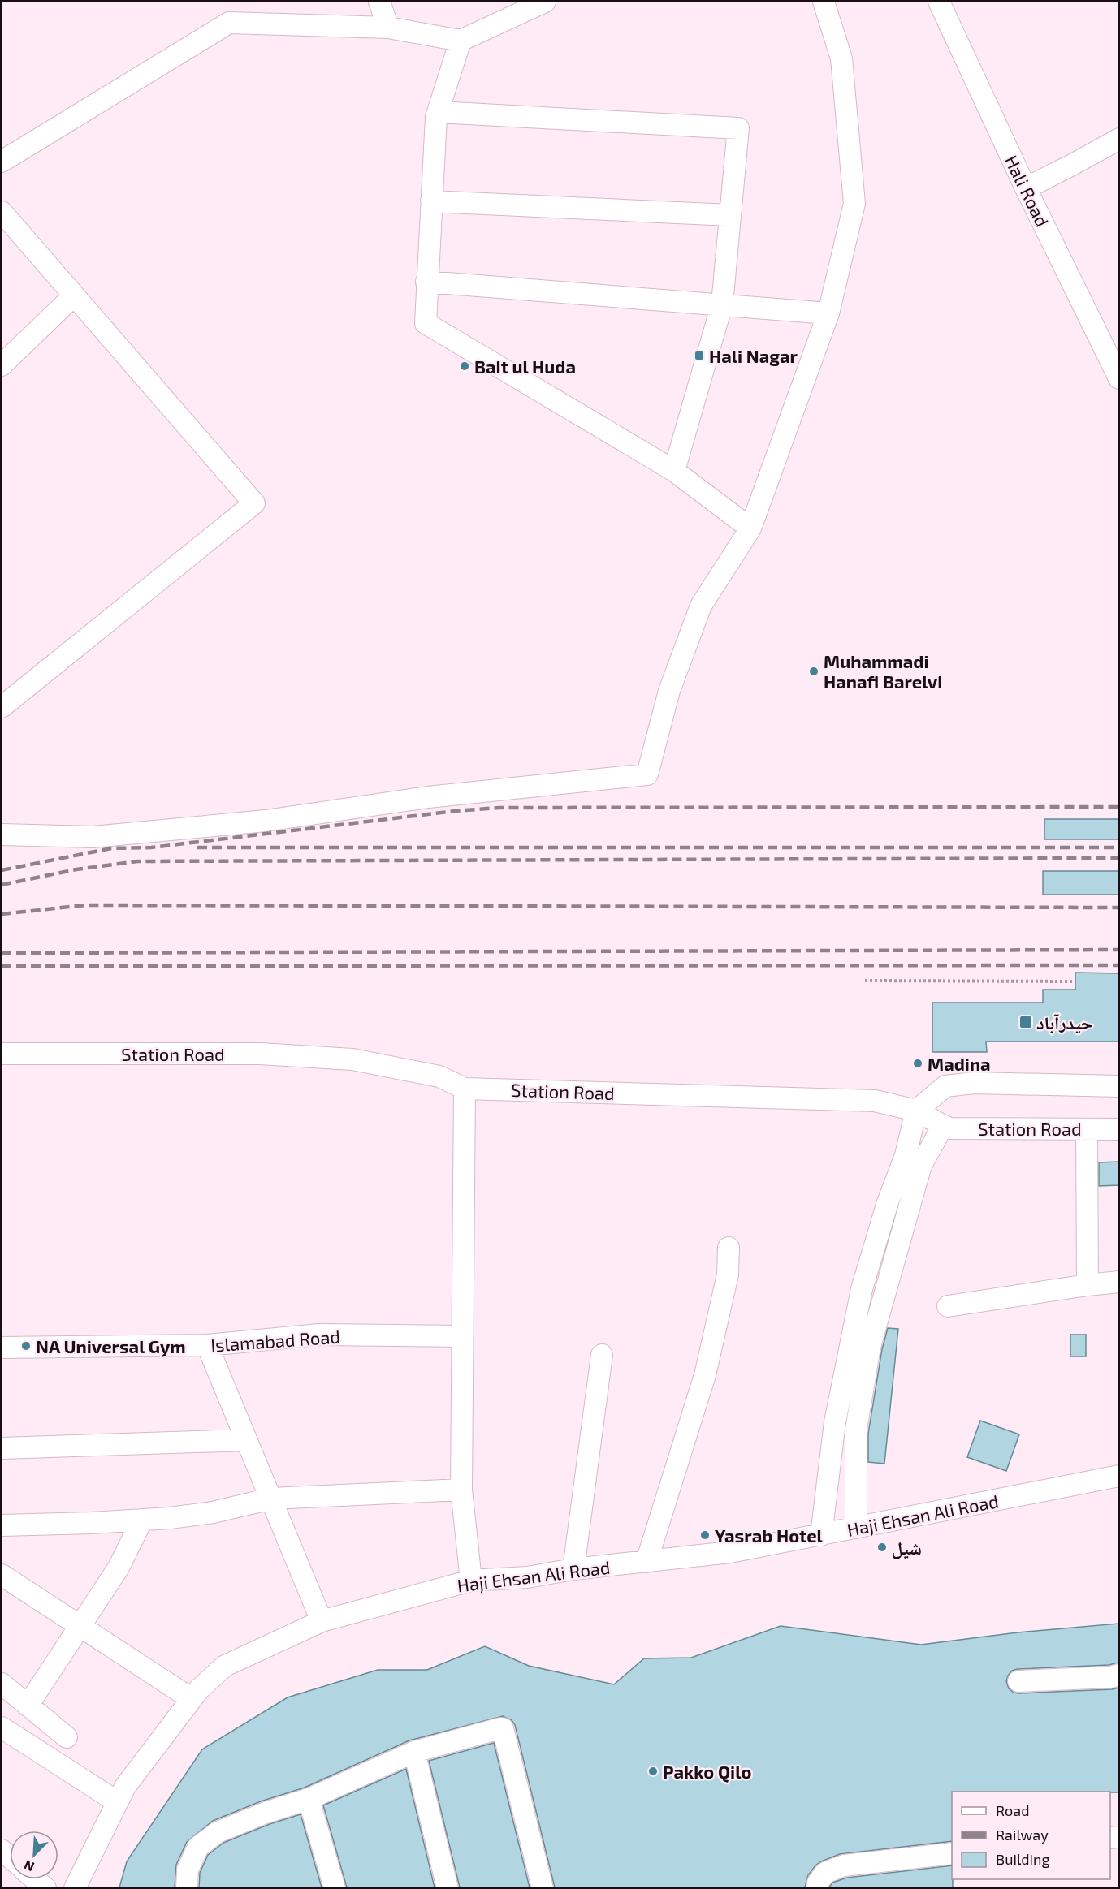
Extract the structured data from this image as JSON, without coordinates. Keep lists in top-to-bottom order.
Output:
{
  "streets": {
    "street": [
      "Hali Road",
      "Station Road",
      "Islamabad Road",
      "Haji Ehsan Ali Road"
    ]
  },
  "places": {
    "transit": ["Hali Nagar", "حیدرآباد"],
    "other": [
      "Bait ul Huda",
      "Muhammadi Hanafi Barelvi",
      "Madina",
      "NA Universal Gym",
      "Yasrab Hotel",
      "شیل",
      "Pakko Qilo"
    ]
  },
  "legend": ["Road", "Railway", "Building"],
  "north": "bottom left"
}
